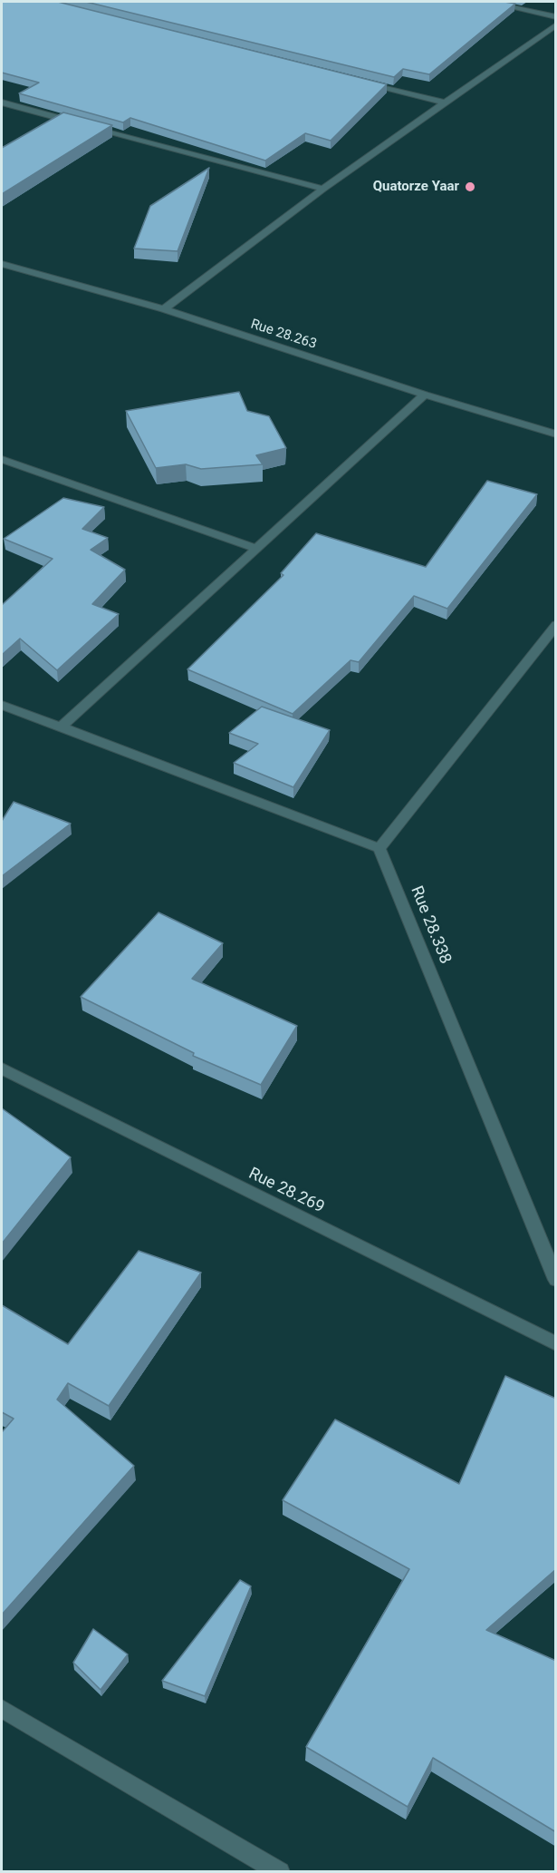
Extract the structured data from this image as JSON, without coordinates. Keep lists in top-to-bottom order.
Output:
{
  "streets": {
    "street": ["Rue 28.263", "Rue 28.338", "Rue 28.269"]
  },
  "places": ["Quatorze Yaar"]
}
